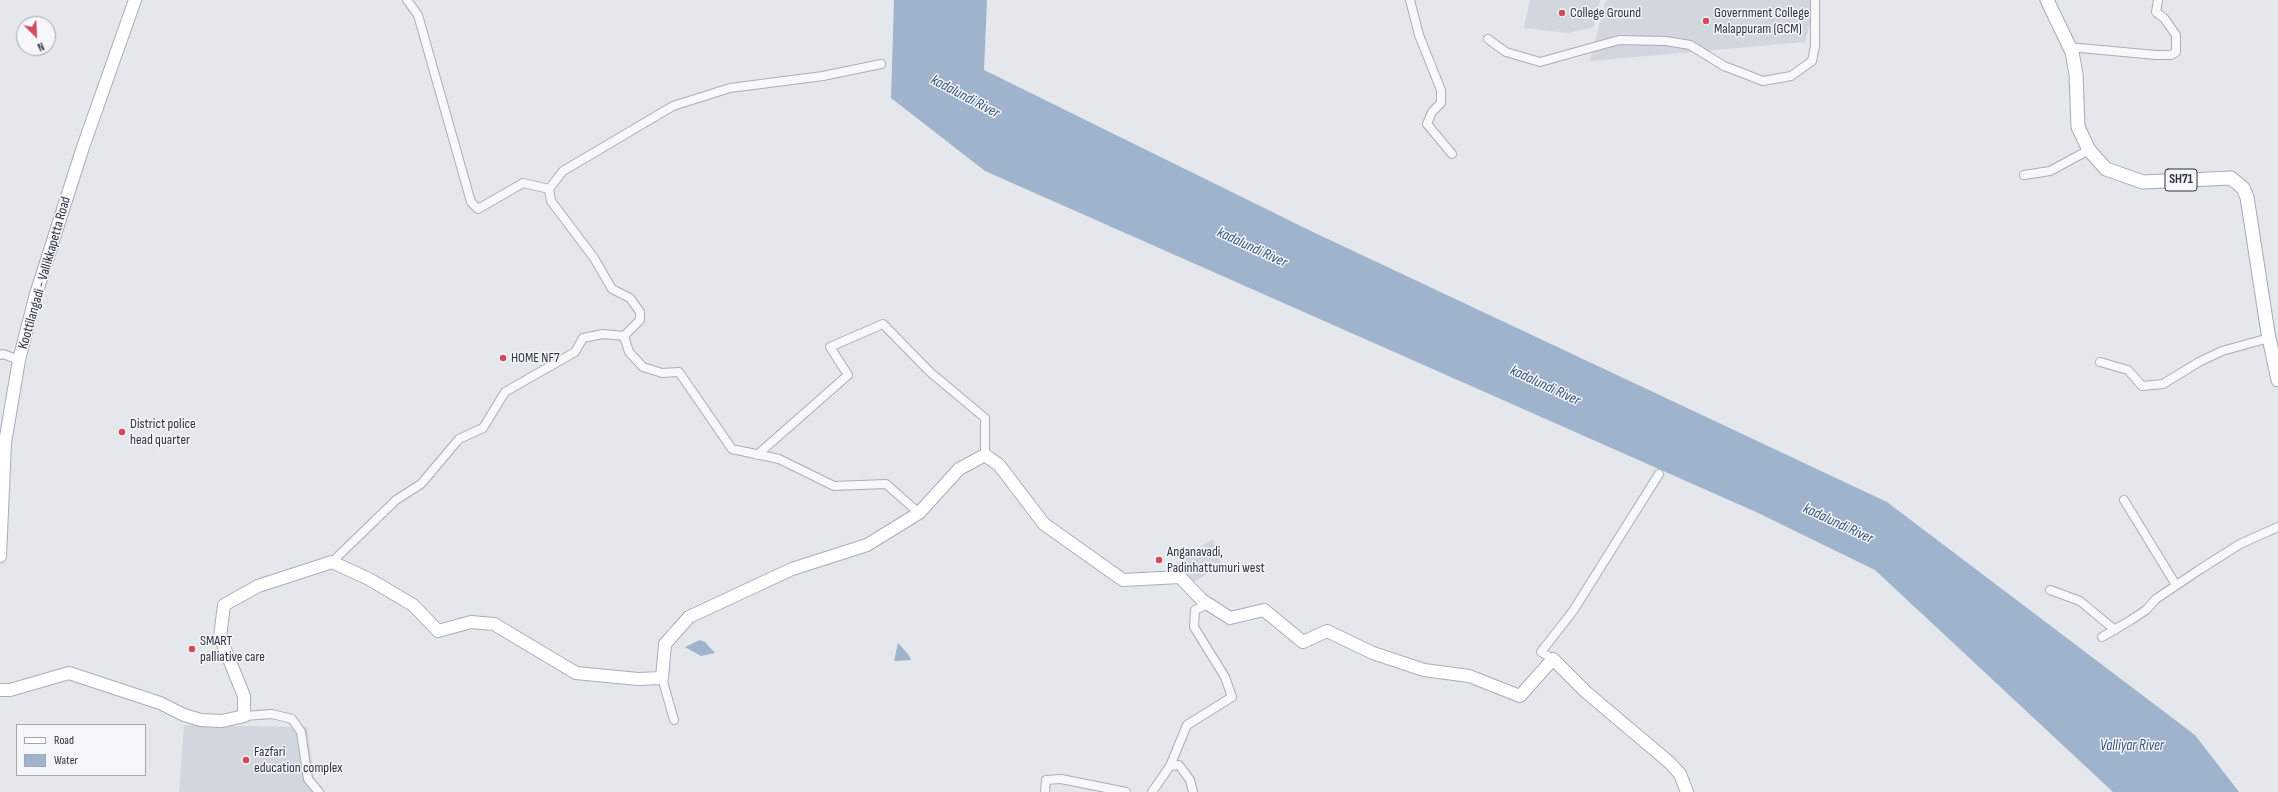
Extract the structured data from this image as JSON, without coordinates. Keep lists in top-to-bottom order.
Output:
{
  "streets": {
    "main road": ["SH71", "Koottilangadi - Vallikkapetta Road"]
  },
  "water": ["kadalundi River", "Valliyar River"],
  "places": [
    "College Ground",
    "Government College Malappuram (GCM)",
    "HOME NF7",
    "District police head quarter",
    "Anganavadi, Padinhattumuri west",
    "SMART palliative care",
    "Fazfari education complex"
  ],
  "legend": ["Road", "Water"],
  "north": "bottom right"
}
